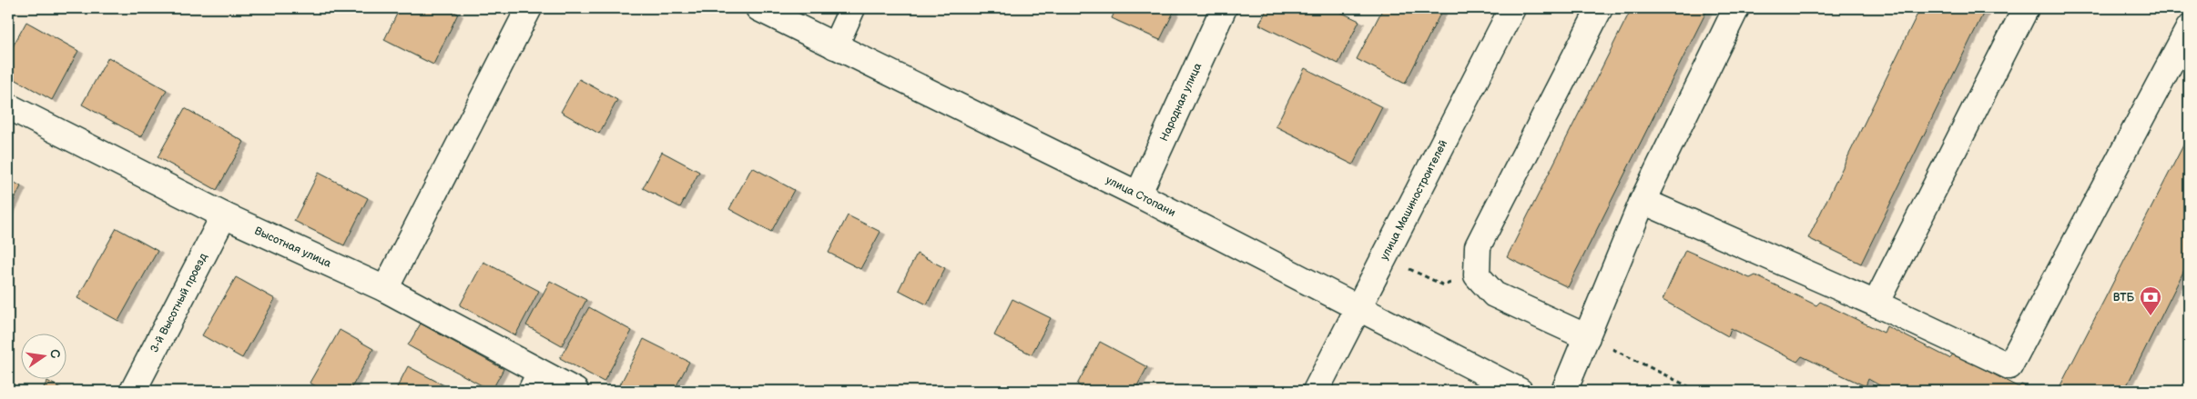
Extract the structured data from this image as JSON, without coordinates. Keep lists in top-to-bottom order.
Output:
{
  "streets": {
    "street": [
      "Народная улица",
      "улица Стопани",
      "улица Машиностроителей",
      "Высотная улица",
      "3-й Высотный проезд"
    ]
  },
  "crossings": [
    ["Народная улица", "улица Стопани"],
    ["улица Стопани", "улица Машиностроителей"],
    ["Высотная улица", "3-й Высотный проезд"]
  ],
  "places": {
    "bank": ["ВТБ"]
  },
  "north": "right"
}
